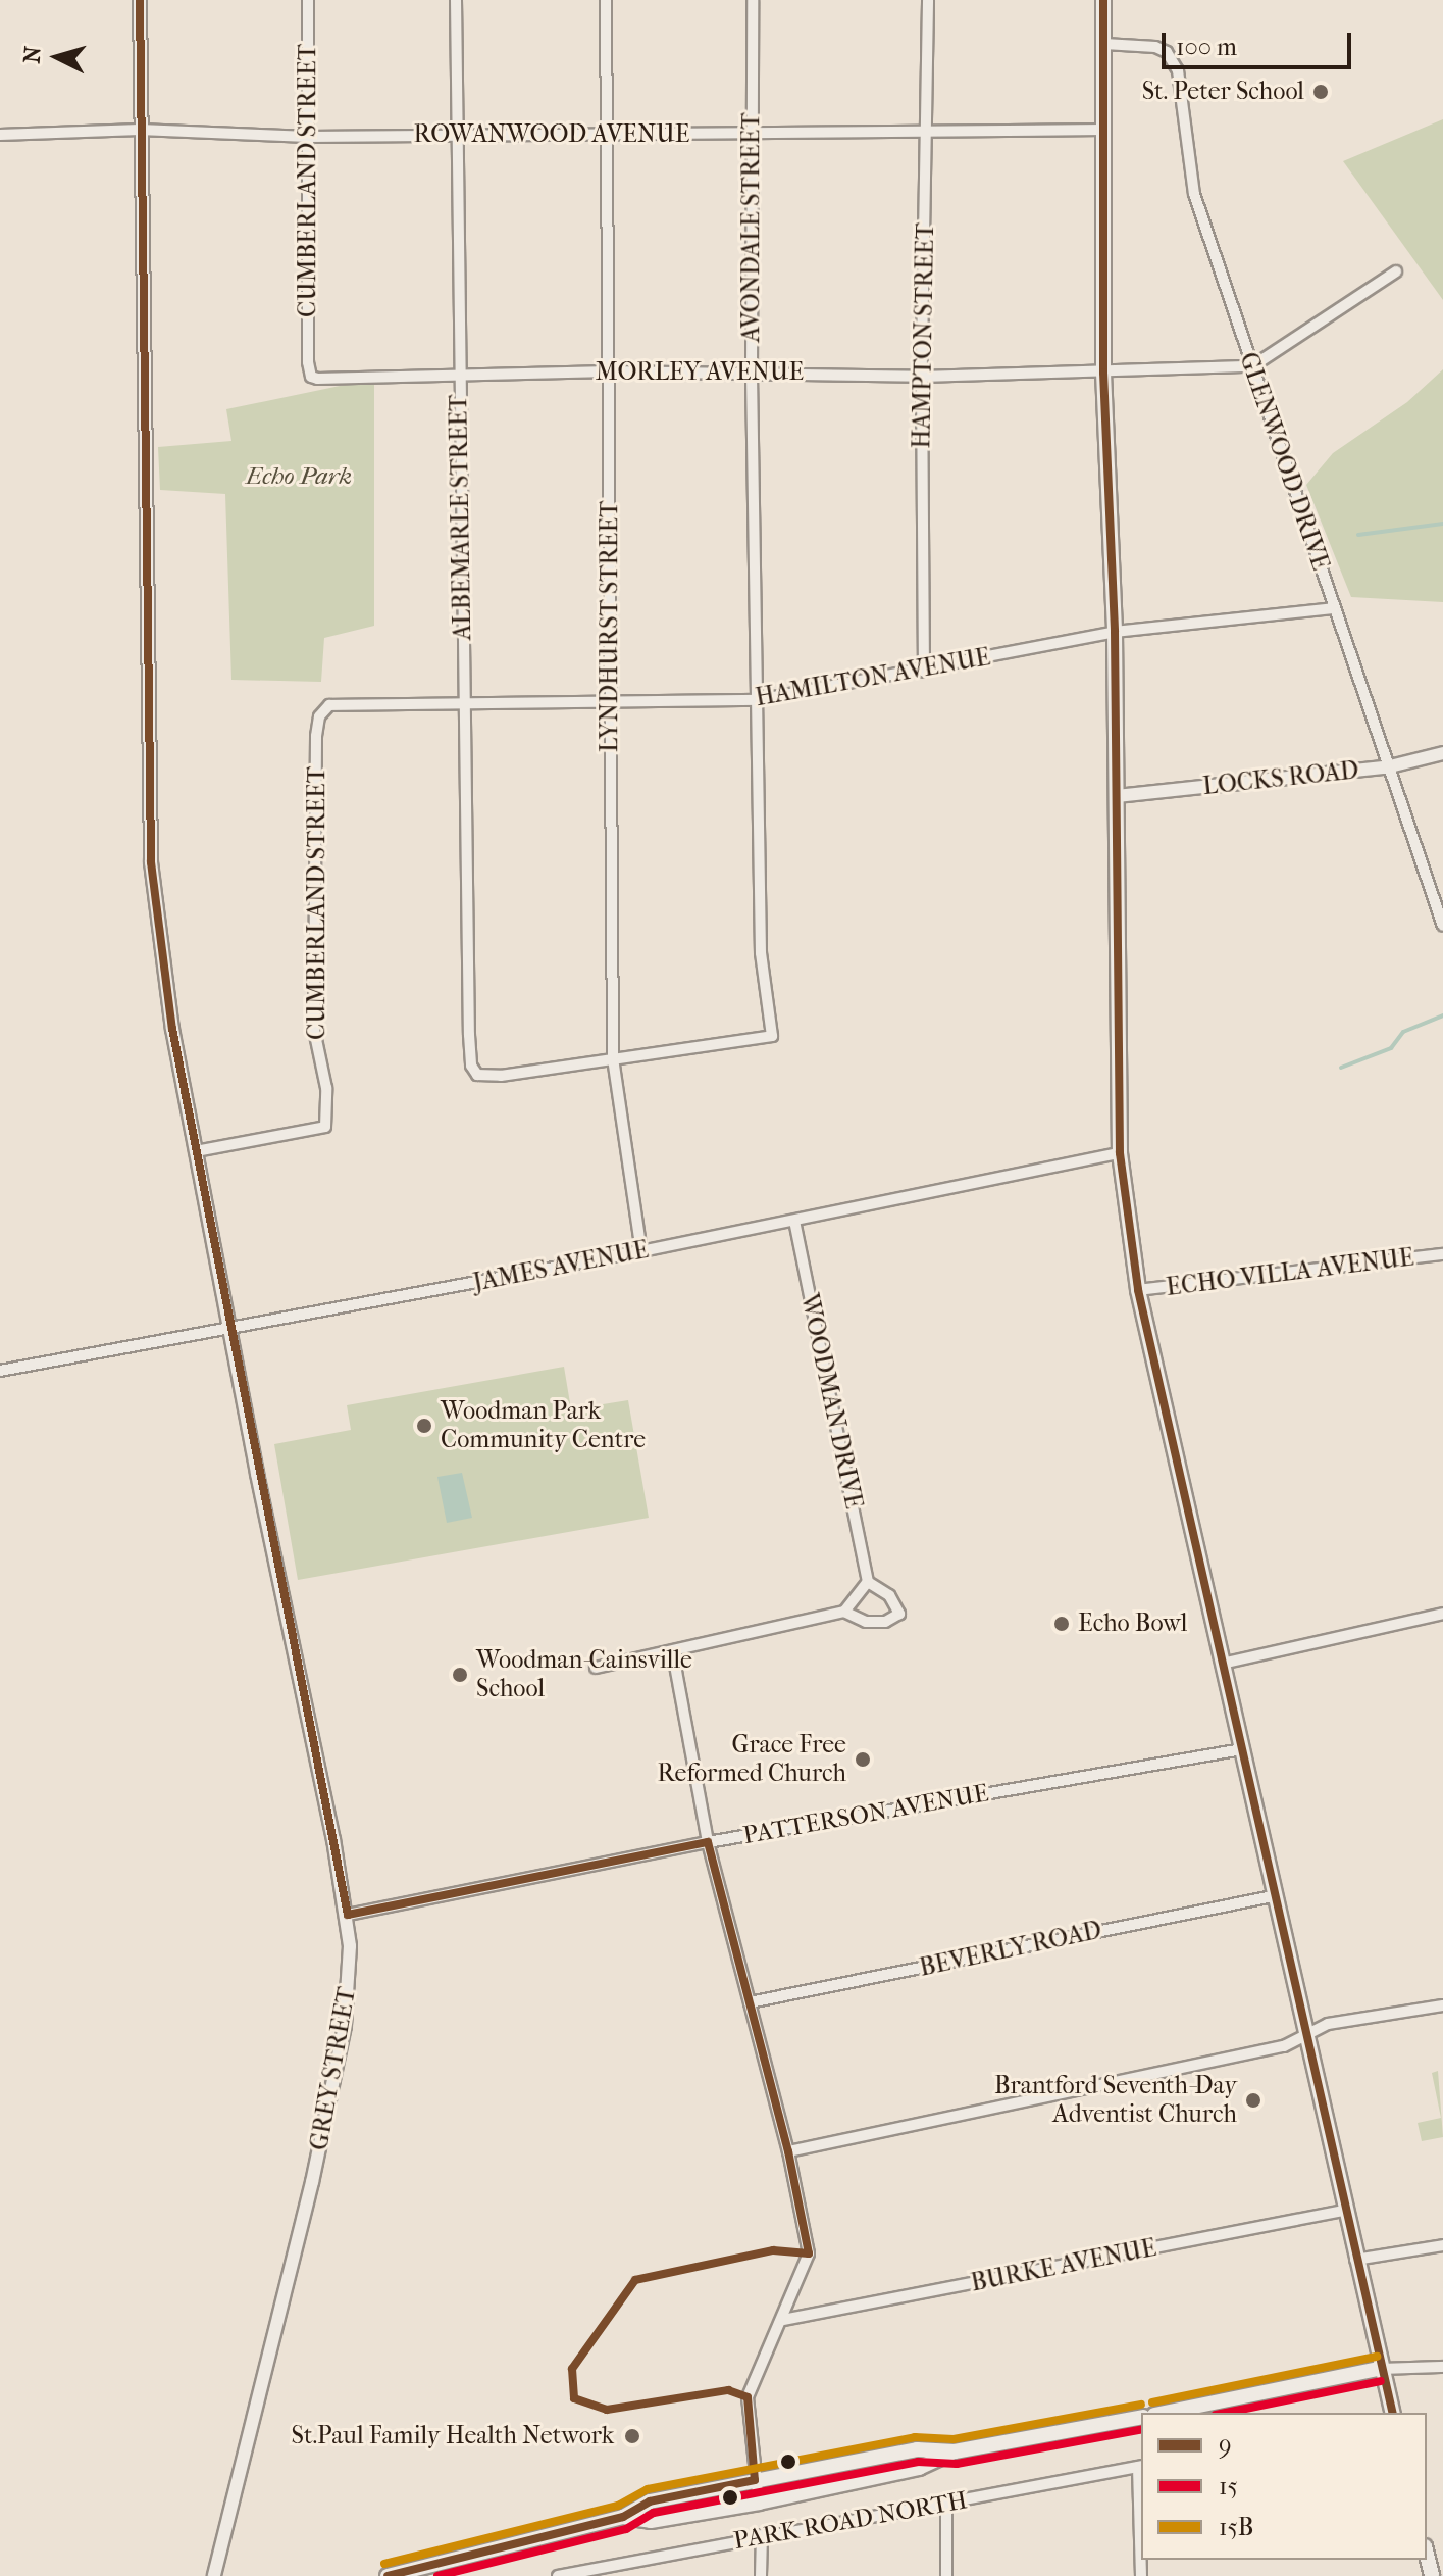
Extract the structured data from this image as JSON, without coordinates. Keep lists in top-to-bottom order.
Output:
{
  "streets": {
    "street": [
      "ROWANWOOD AVENUE",
      "CUMBERLAND STREET",
      "AVONDALE STREET",
      "HAMPTON STREET",
      "MORLEY AVENUE",
      "GLENWOOD DRIVE",
      "ALBEMARLE STREET",
      "LYNDHURST STREET",
      "HAMILTON AVENUE",
      "LOCKS ROAD",
      "JAMES AVENUE",
      "ECHO VILLA AVENUE",
      "WOODMAN DRIVE",
      "PATTERSON AVENUE",
      "BEVERLY ROAD",
      "GREY STREET",
      "BURKE AVENUE",
      "PARK ROAD NORTH"
    ]
  },
  "crossings": [
    ["ROWANWOOD AVENUE", "CUMBERLAND STREET"],
    ["ROWANWOOD AVENUE", "AVONDALE STREET"],
    ["ROWANWOOD AVENUE", "HAMPTON STREET"],
    ["ROWANWOOD AVENUE", "ALBEMARLE STREET"],
    ["ROWANWOOD AVENUE", "LYNDHURST STREET"],
    ["ROWANWOOD AVENUE", "GREY STREET"],
    ["CUMBERLAND STREET", "MORLEY AVENUE"],
    ["CUMBERLAND STREET", "HAMILTON AVENUE"],
    ["CUMBERLAND STREET", "GREY STREET"],
    ["AVONDALE STREET", "MORLEY AVENUE"],
    ["AVONDALE STREET", "ALBEMARLE STREET"],
    ["AVONDALE STREET", "LYNDHURST STREET"],
    ["AVONDALE STREET", "HAMILTON AVENUE"],
    ["HAMPTON STREET", "MORLEY AVENUE"],
    ["HAMPTON STREET", "HAMILTON AVENUE"],
    ["MORLEY AVENUE", "GLENWOOD DRIVE"],
    ["MORLEY AVENUE", "ALBEMARLE STREET"],
    ["MORLEY AVENUE", "LYNDHURST STREET"],
    ["GLENWOOD DRIVE", "HAMILTON AVENUE"],
    ["GLENWOOD DRIVE", "LOCKS ROAD"],
    ["ALBEMARLE STREET", "LYNDHURST STREET"],
    ["ALBEMARLE STREET", "HAMILTON AVENUE"],
    ["LYNDHURST STREET", "HAMILTON AVENUE"],
    ["LYNDHURST STREET", "JAMES AVENUE"],
    ["JAMES AVENUE", "WOODMAN DRIVE"],
    ["JAMES AVENUE", "GREY STREET"],
    ["PATTERSON AVENUE", "GREY STREET"]
  ],
  "parks": ["Echo Park"],
  "places": [
    "St. Peter School",
    "Woodman Park Community Centre",
    "Echo Bowl",
    "Woodman-Cainsville School",
    "Grace Free Reformed Church",
    "Brantford Seventh-Day Adventist Church",
    "St.Paul Family Health Network"
  ],
  "lines": ["transit line 9", "transit line 15B", "transit line 15"],
  "legend": ["9", "15", "15B"],
  "scale_bar": "100 m",
  "north": "left"
}
